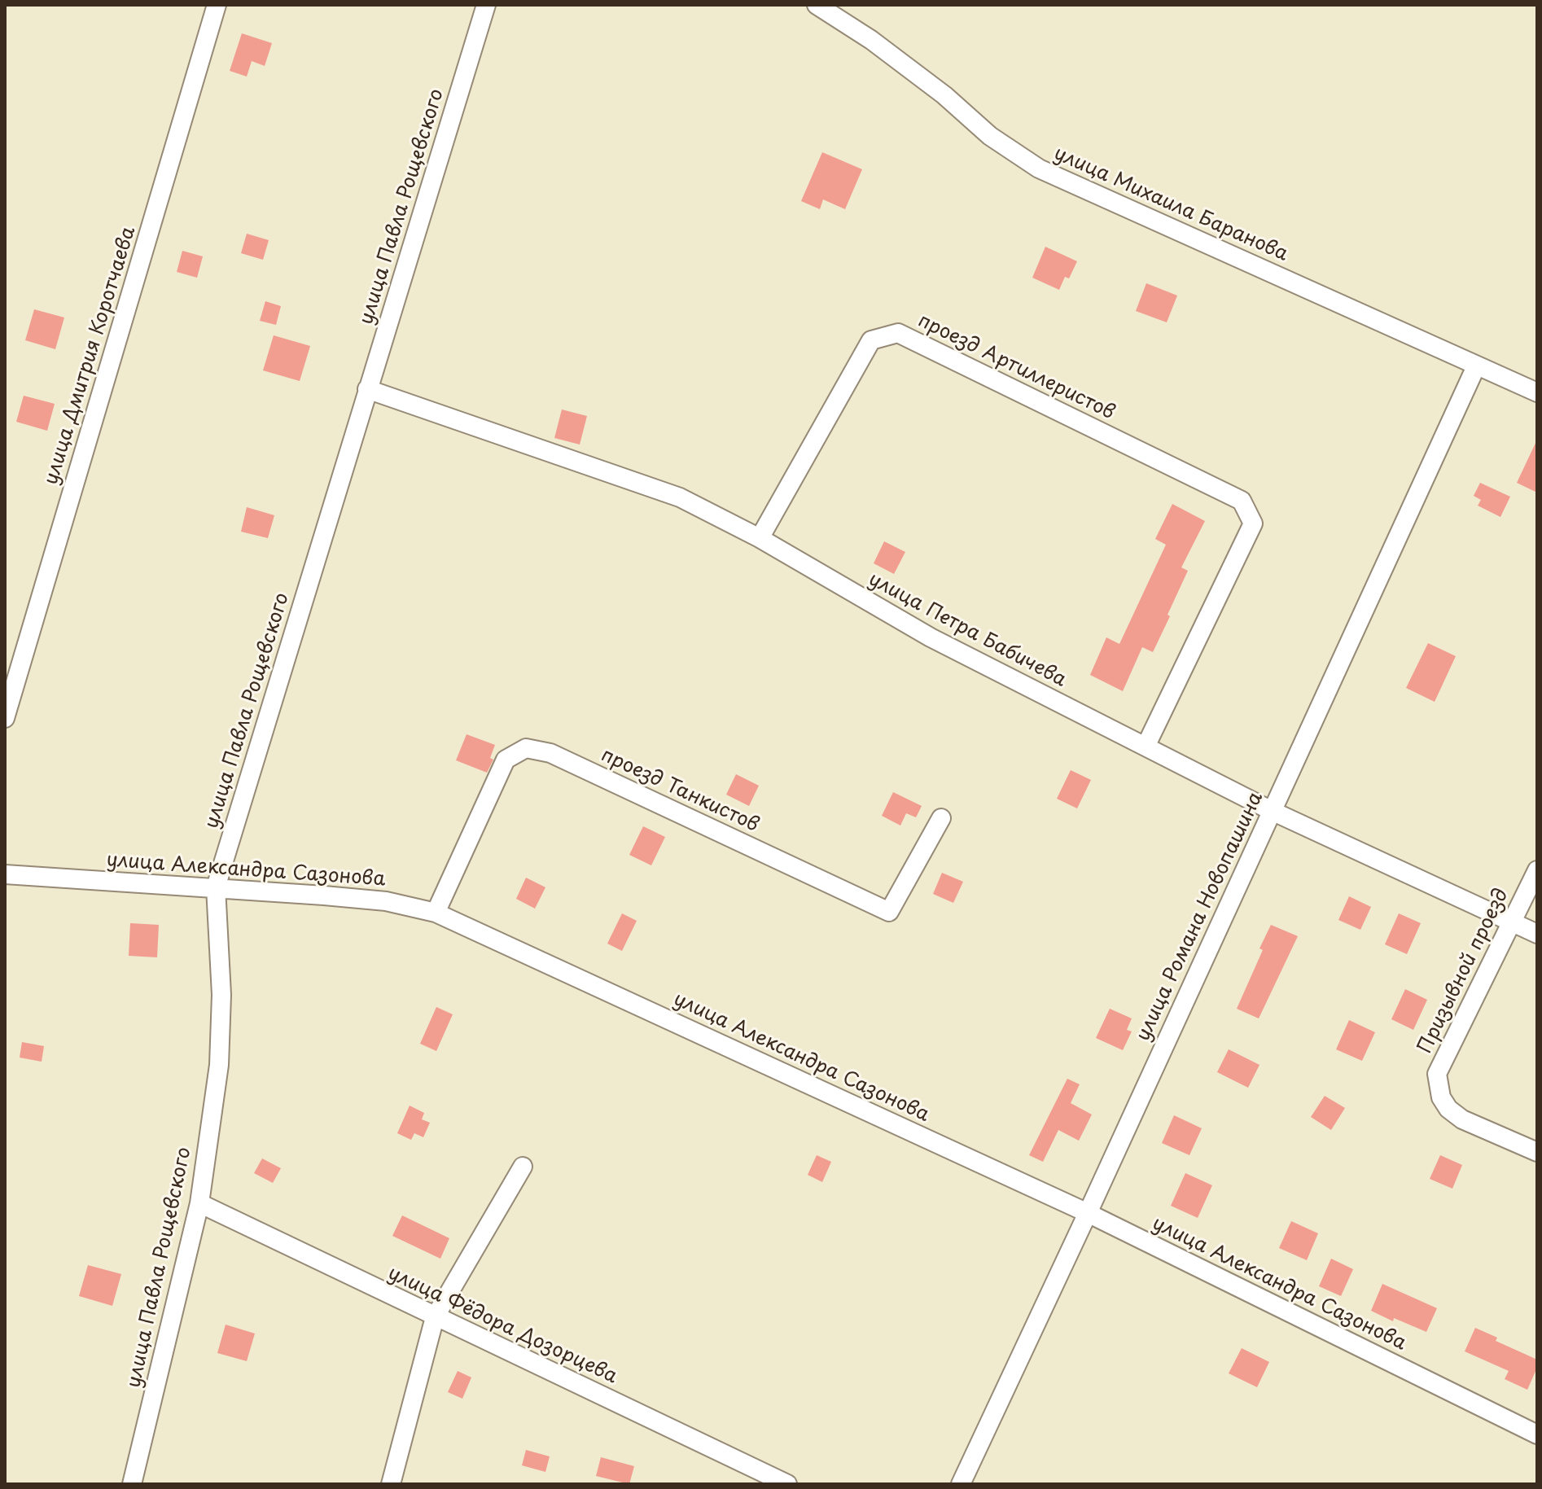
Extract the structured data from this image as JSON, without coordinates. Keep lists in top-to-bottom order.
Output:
{
  "streets": {
    "street": [
      "улица Михаила Баранова",
      "улица Павла Рощевского",
      "улица Дмитрия Коротчаева",
      "проезд Артиллеристов",
      "улица Петра Бабичева",
      "проезд Танкистов",
      "улица Александра Сазонова",
      "улица Романа Новопашина",
      "Призывной проезд",
      "улица Фёдора Дозорцева"
    ]
  },
  "crossings": [
    ["улица Михаила Баранова", "улица Романа Новопашина"],
    ["улица Павла Рощевского", "улица Петра Бабичева"],
    ["улица Павла Рощевского", "улица Александра Сазонова"],
    ["улица Павла Рощевского", "улица Фёдора Дозорцева"],
    ["проезд Артиллеристов", "улица Петра Бабичева"],
    ["улица Петра Бабичева", "улица Романа Новопашина"],
    ["улица Петра Бабичева", "Призывной проезд"],
    ["проезд Танкистов", "улица Александра Сазонова"],
    ["улица Александра Сазонова", "улица Романа Новопашина"]
  ]
}
